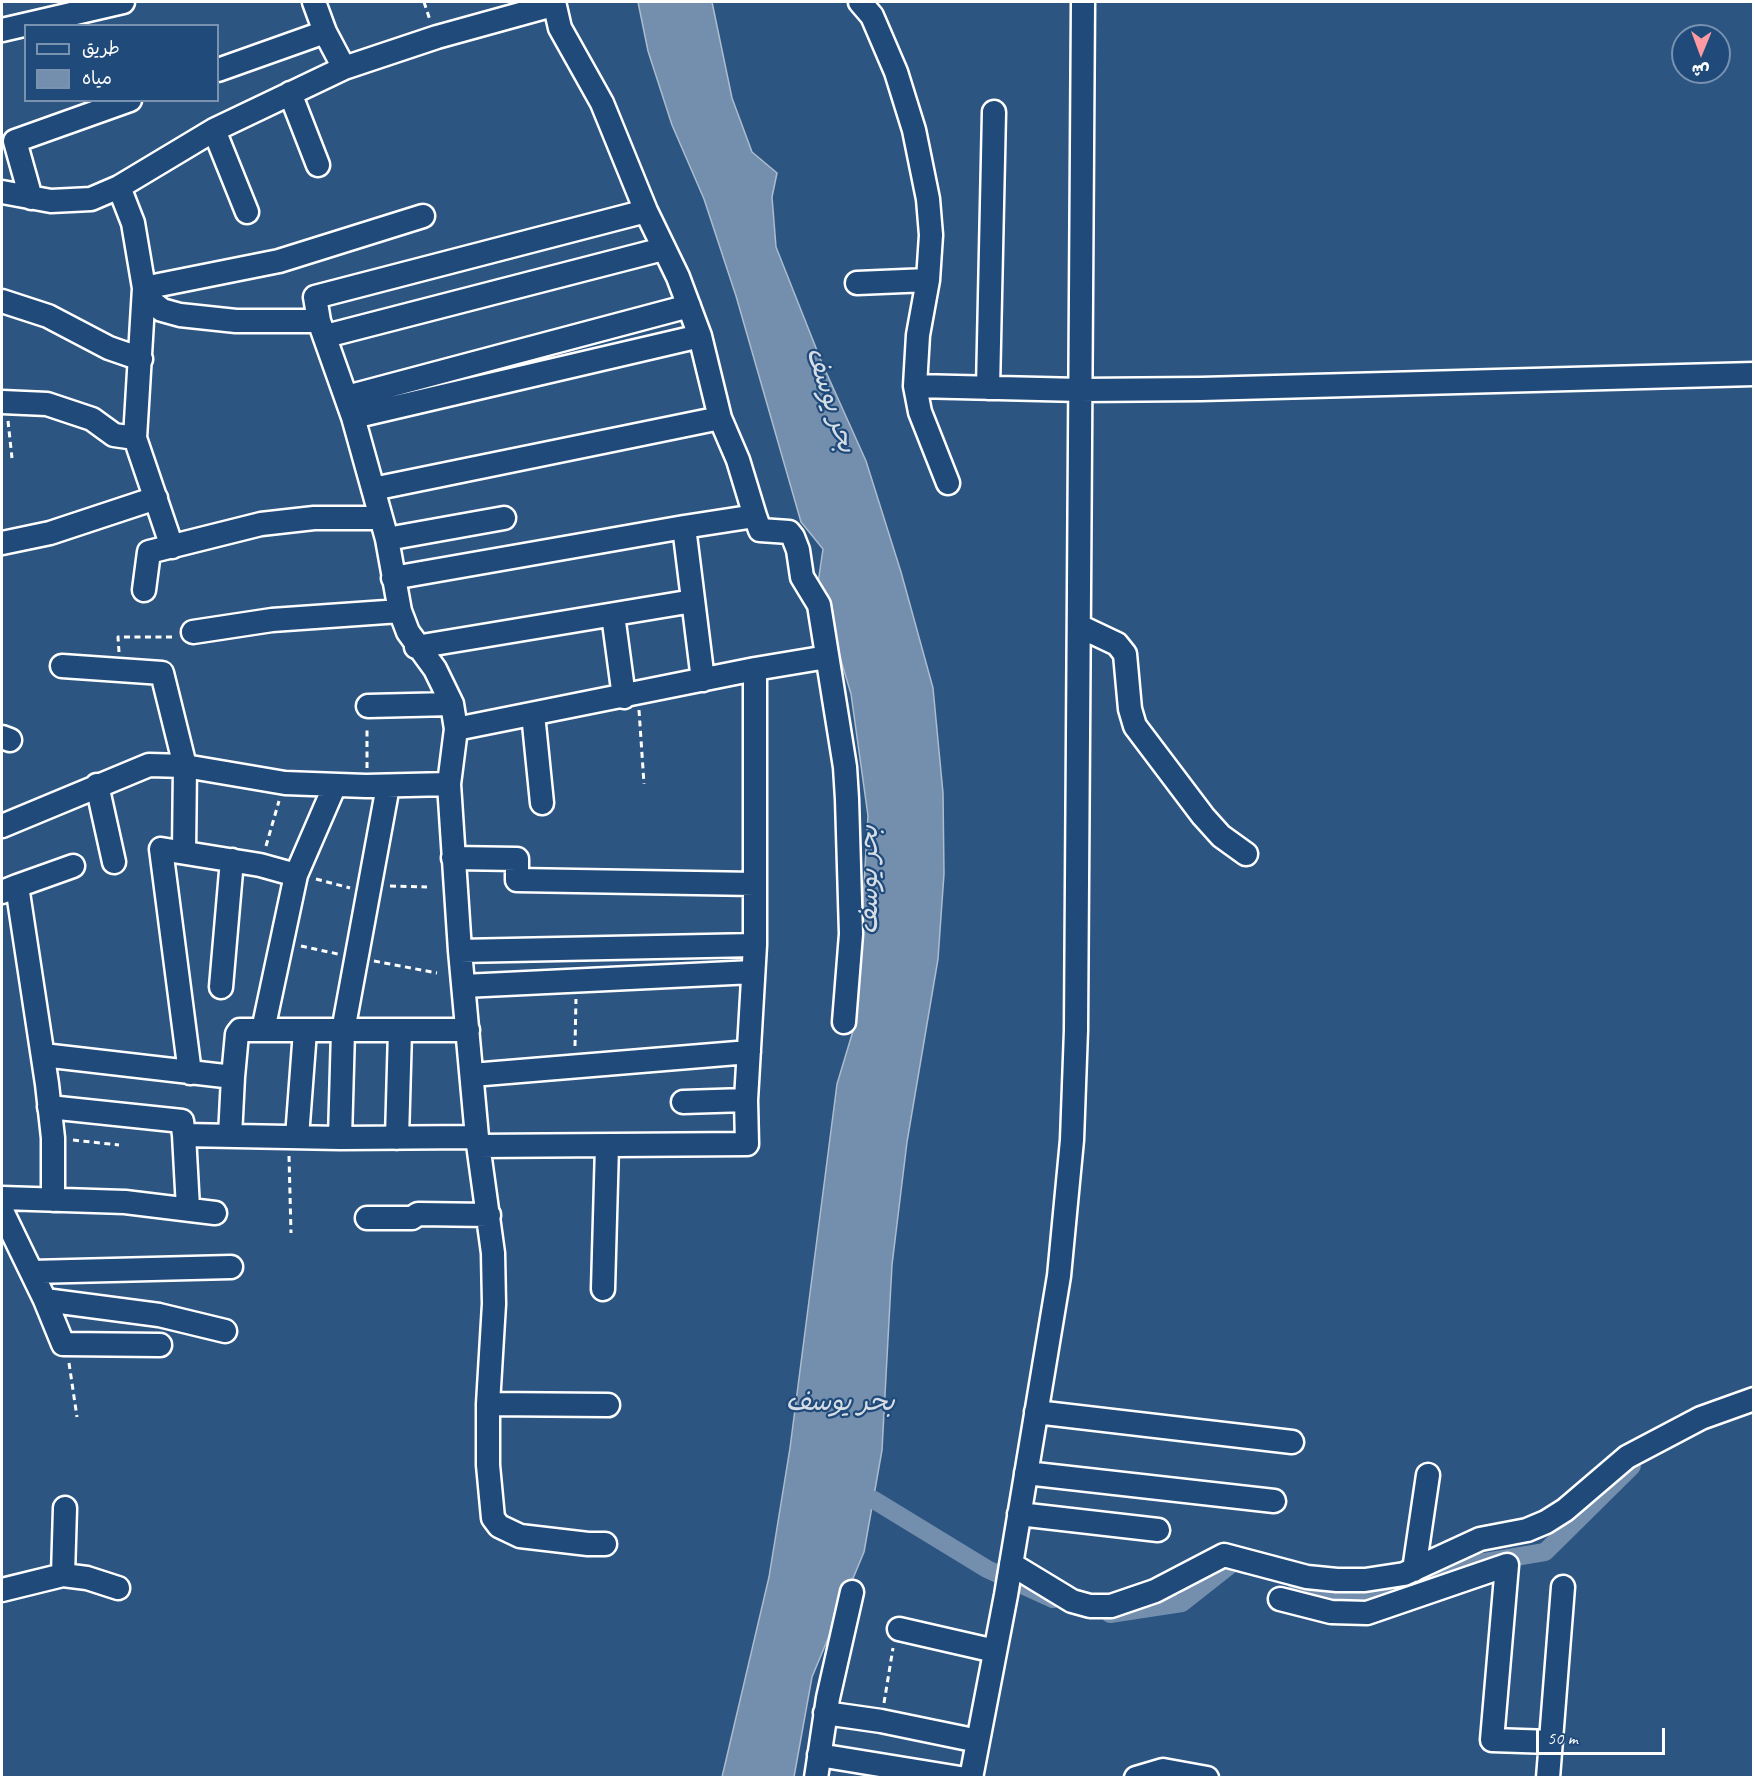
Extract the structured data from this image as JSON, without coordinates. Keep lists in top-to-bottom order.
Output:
{
  "water": ["بحر يوسف"],
  "legend": ["طريق", "مياه"],
  "scale_bar": "50 m",
  "north": "bottom"
}
